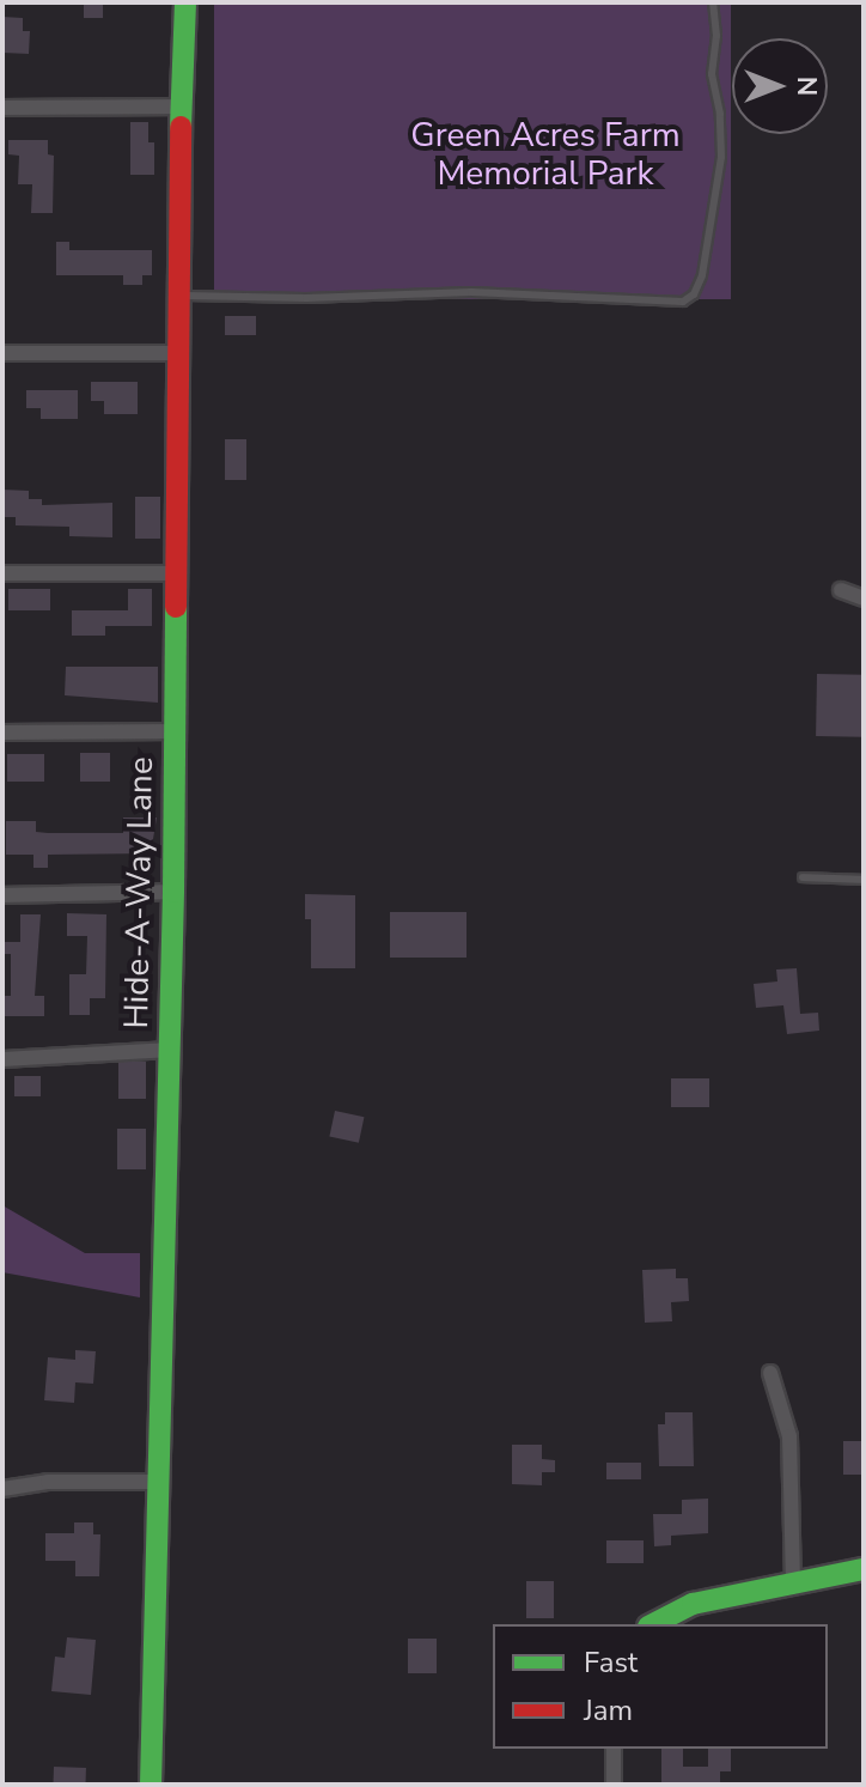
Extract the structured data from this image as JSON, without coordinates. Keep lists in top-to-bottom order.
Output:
{
  "streets": {
    "street": ["Hide-A-Way Lane"]
  },
  "parks": ["Green Acres Farm Memorial Park"],
  "legend": ["Fast", "Jam"],
  "north": "right"
}
